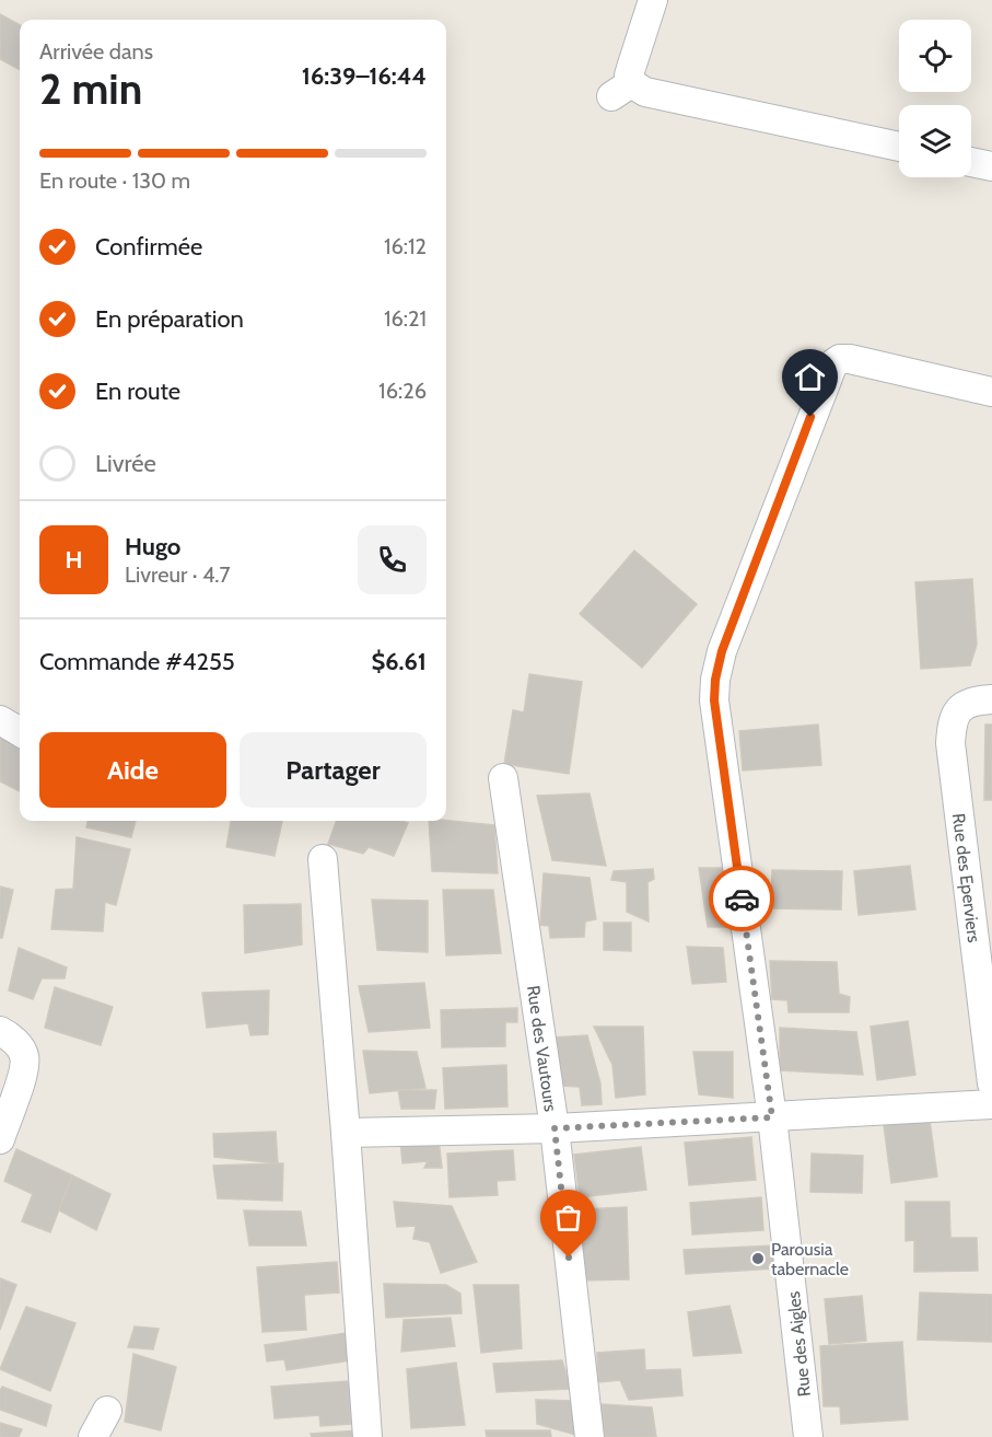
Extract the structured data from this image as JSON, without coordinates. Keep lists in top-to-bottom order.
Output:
{
  "streets": {
    "street": ["Rue des Eperviers", "Rue des Vautours", "Rue des Aigles"]
  },
  "places": ["Parousia tabernacle"],
  "page": {
    "heading": ["2 min", "Arrivée dans", "16:39–16:44"],
    "panel": [
      "Hugo",
      "Livreur · 4.7",
      "Commande #4255",
      "$6.61"
    ],
    "bar": "En route · 130 m",
    "list": [
      ["Confirmée", "16:12"],
      ["En préparation", "16:21"],
      ["En route", "16:26"],
      "Livrée"
    ],
    "round": "H",
    "buttons": ["Aide", "Partager"]
  }
}
